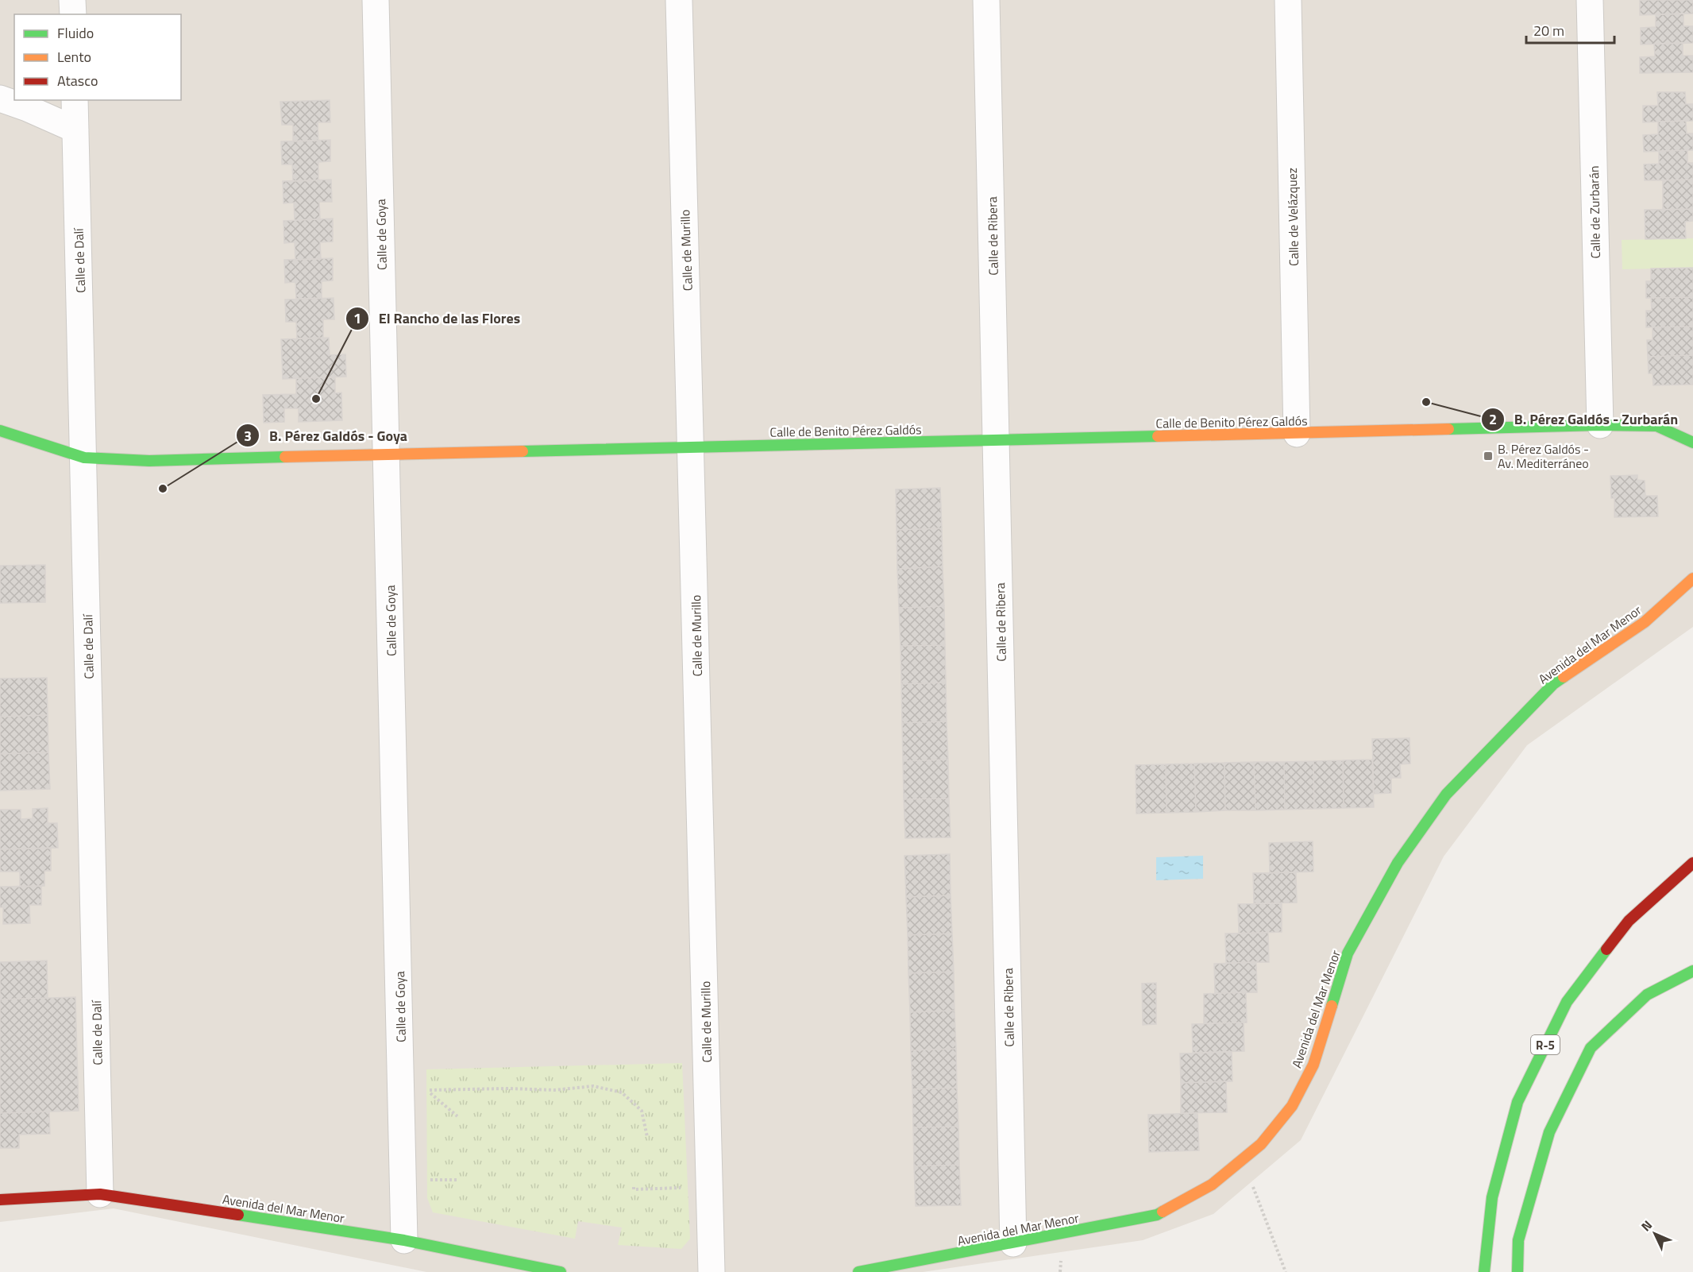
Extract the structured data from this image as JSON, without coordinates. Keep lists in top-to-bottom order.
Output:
{
  "streets": {
    "main road": ["Calle de Benito Pérez Galdós", "Avenida del Mar Menor", "R-5"],
    "street": [
      "Calle de Zurbarán",
      "Calle de Velázquez",
      "Calle de Goya",
      "Calle de Ribera",
      "Calle de Murillo",
      "Calle de Dalí"
    ]
  },
  "crossings": [
    ["Calle de Zurbarán", "Calle de Benito Pérez Galdós"],
    ["Calle de Velázquez", "Calle de Benito Pérez Galdós"],
    ["Calle de Goya", "Calle de Benito Pérez Galdós"],
    ["Calle de Goya", "Avenida del Mar Menor"],
    ["Calle de Ribera", "Calle de Benito Pérez Galdós"],
    ["Calle de Ribera", "Avenida del Mar Menor"],
    ["Calle de Murillo", "Calle de Benito Pérez Galdós"],
    ["Calle de Dalí", "Calle de Benito Pérez Galdós"],
    ["Calle de Dalí", "Avenida del Mar Menor"]
  ],
  "places": {
    "other": ["El Rancho de las Flores", "B. Pérez Galdós - Zurbarán", "B. Pérez Galdós - Goya"],
    "transit": ["B. Pérez Galdós - Av. Mediterráneo"]
  },
  "legend": ["Fluido", "Lento", "Atasco"],
  "scale_bar": "20 m",
  "north": "top left"
}
